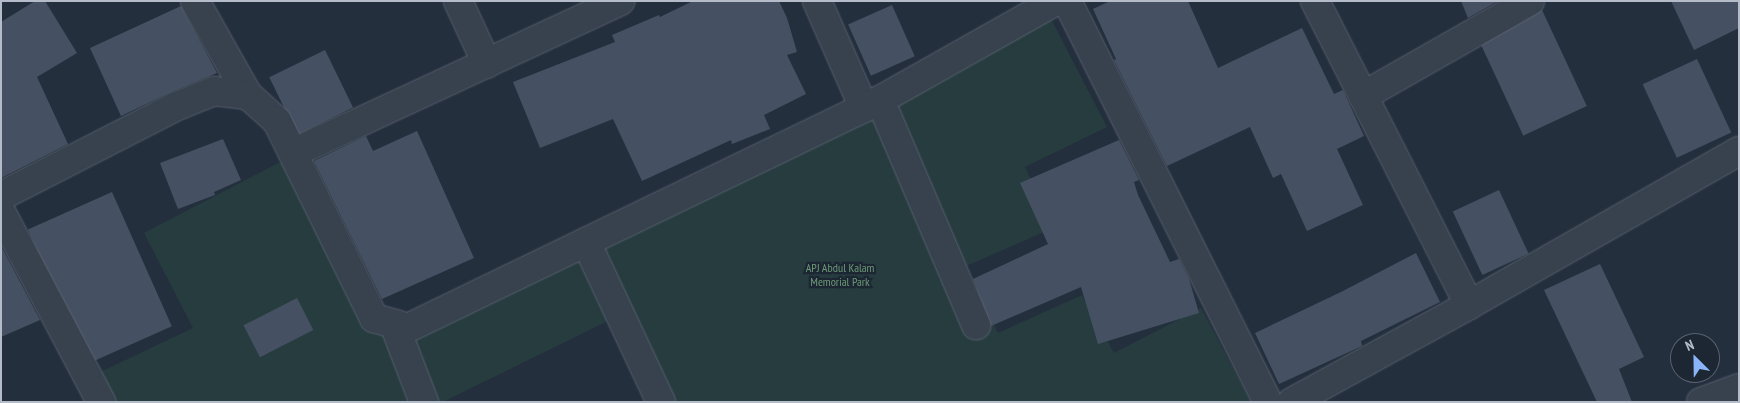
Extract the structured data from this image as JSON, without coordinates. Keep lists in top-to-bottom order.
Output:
{
  "parks": ["APJ Abdul Kalam Memorial Park"],
  "north": "top left"
}
